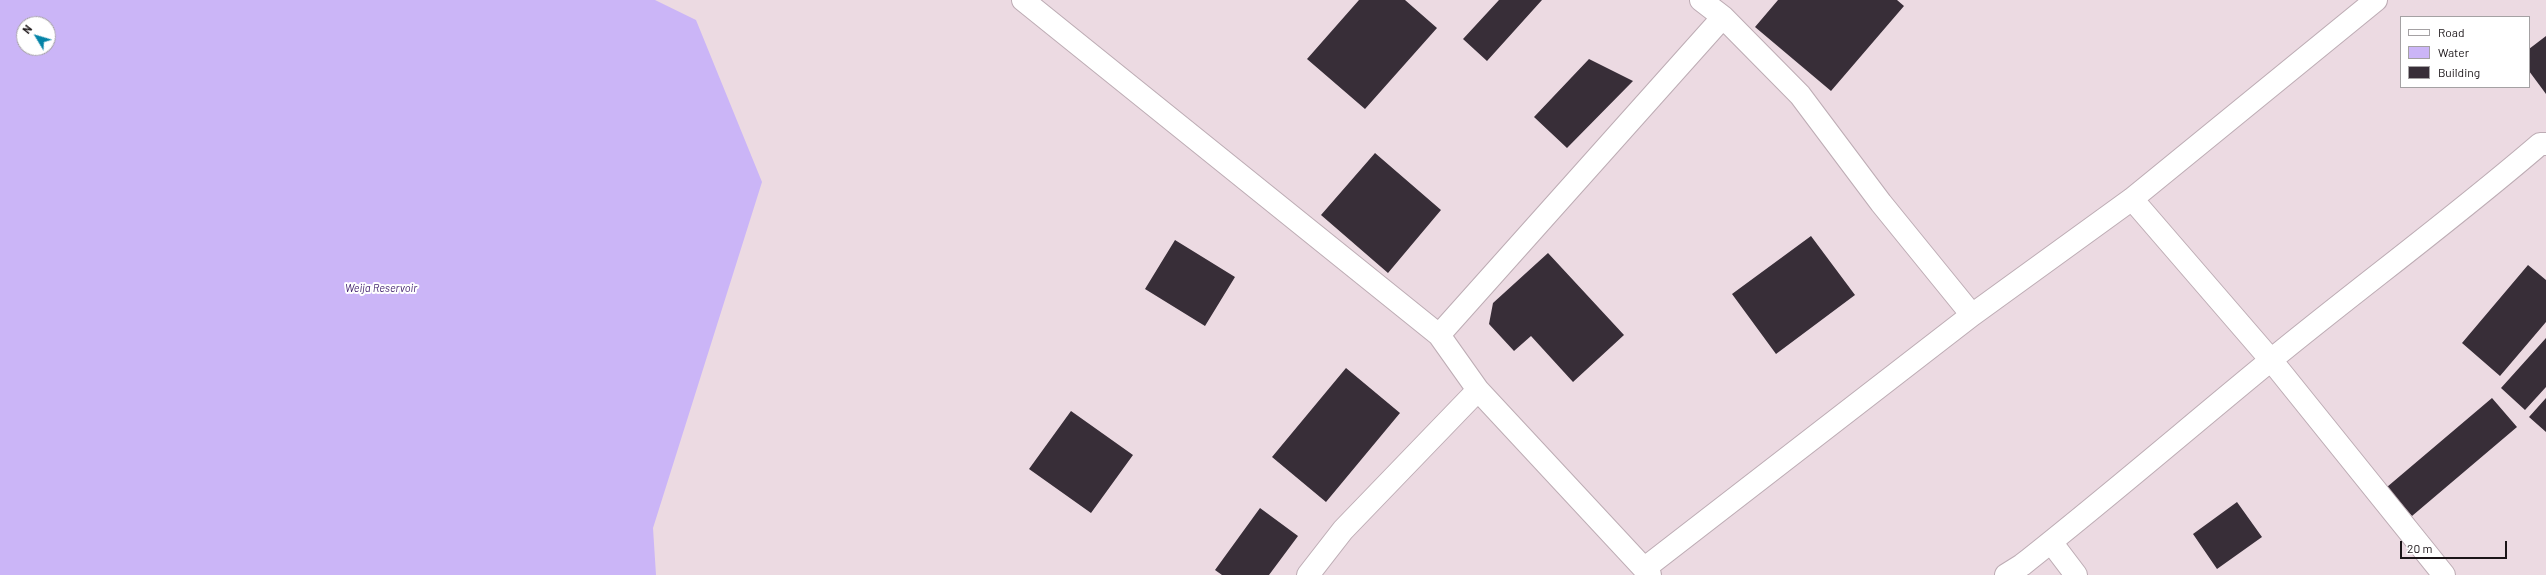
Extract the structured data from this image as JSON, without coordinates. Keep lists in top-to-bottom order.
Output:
{
  "water": ["Weija Reservoir"],
  "legend": ["Road", "Water", "Building"],
  "scale_bar": "20 m",
  "north": "top left"
}
